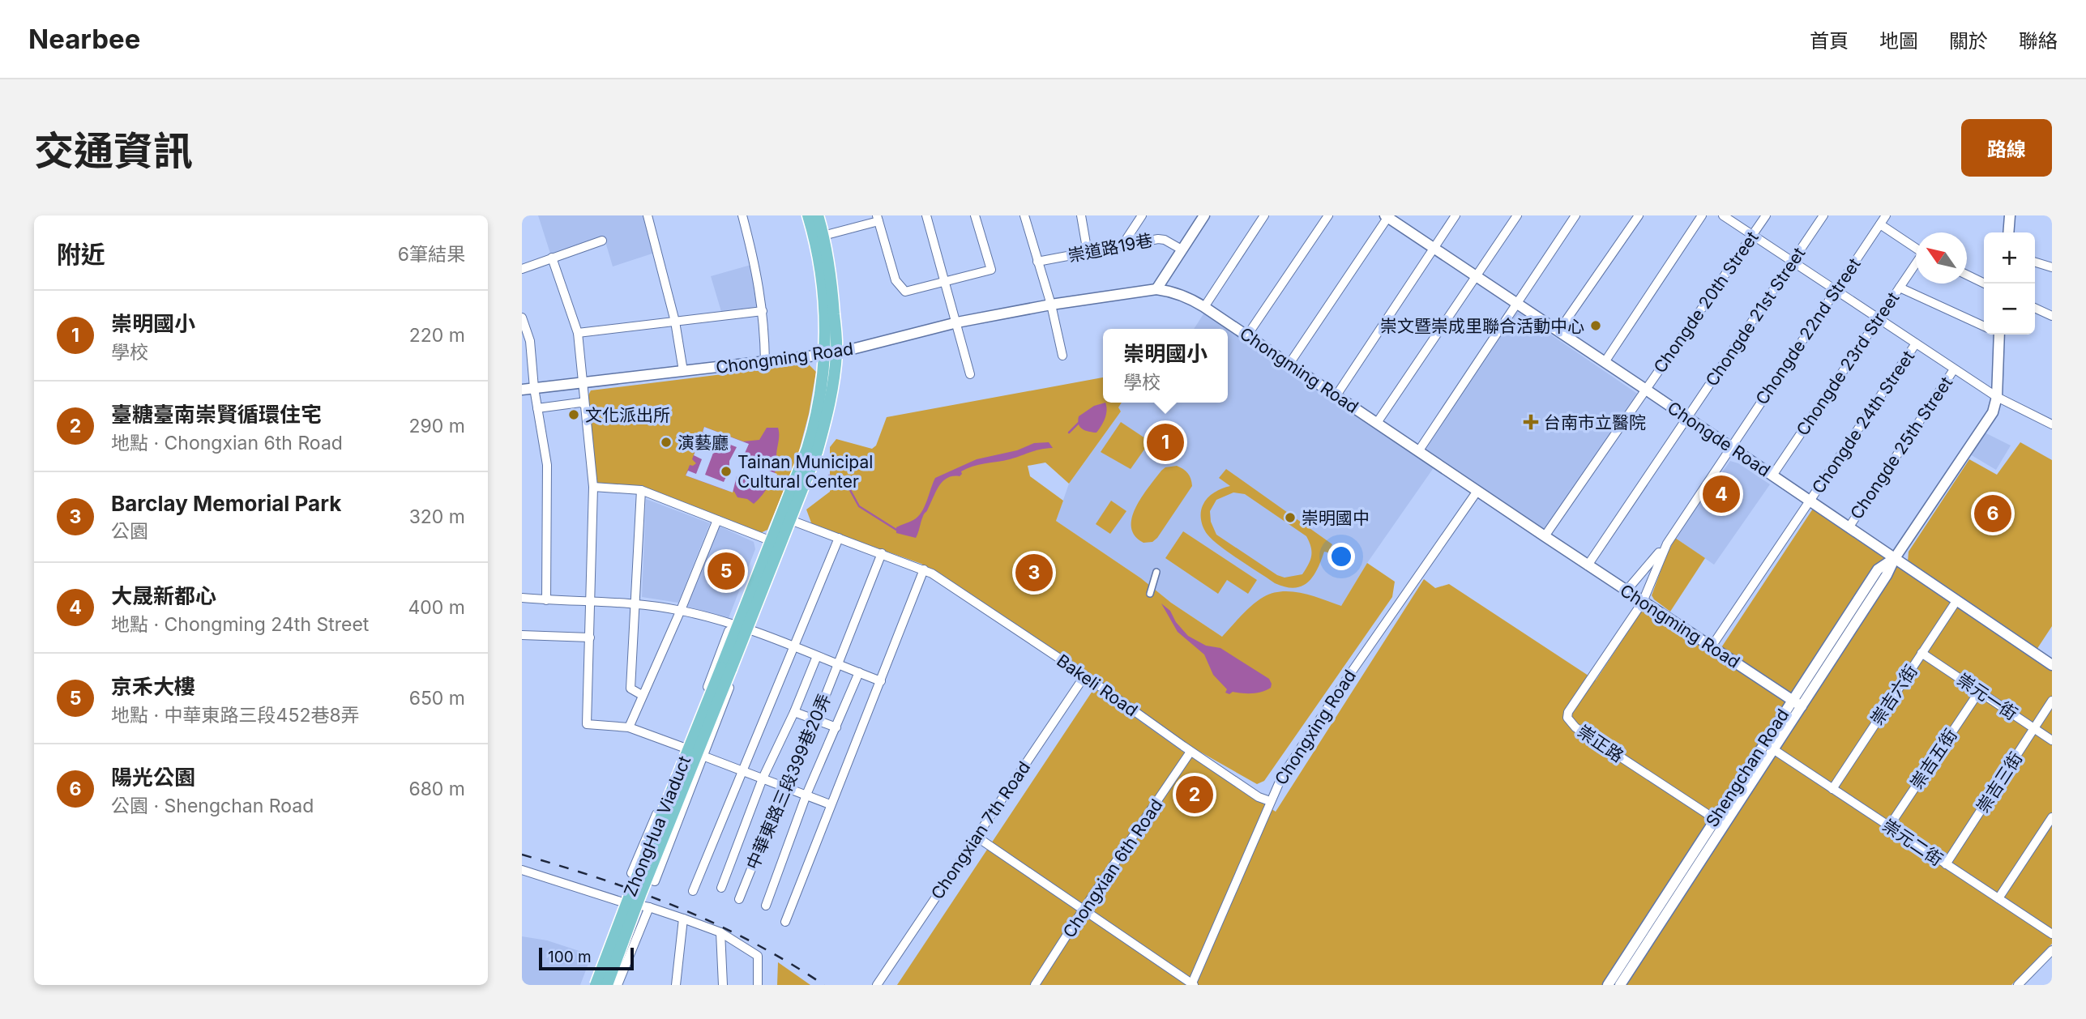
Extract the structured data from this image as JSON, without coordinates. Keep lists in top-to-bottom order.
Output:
{
  "streets": {
    "main road": ["ZhongHua Viaduct"],
    "street": [
      "崇道路19巷",
      "Chongde 20th Street",
      "Chongde 21st Street",
      "Chongde 22nd Street",
      "Chongming Road",
      "Chongde 23rd Street",
      "Chongde 24th Street",
      "Chongde Road",
      "Chongde 25th Street",
      "Bakeli Road",
      "崇吉六街",
      "崇元一街",
      "Chongxing Road",
      "崇正路",
      "崇吉五街",
      "Shengchan Road",
      "中華東路三段399巷20弄",
      "崇吉三街",
      "Chongxian 7th Road",
      "崇元二街",
      "Chongxian 6th Road"
    ]
  },
  "crossings": [
    ["Chongde 20th Street", "Chongming Road"],
    ["Chongde 20th Street", "Chongde Road"],
    ["Chongde 21st Street", "Chongming Road"],
    ["Chongde 21st Street", "Chongde Road"],
    ["Chongde 22nd Street", "Chongde Road"],
    ["Chongming Road", "Chongde 24th Street"],
    ["Chongming Road", "Chongxing Road"],
    ["Chongming Road", "崇正路"],
    ["Chongming Road", "Shengchan Road"],
    ["Chongde 23rd Street", "Chongde Road"],
    ["Chongde 24th Street", "Chongde Road"],
    ["Chongde Road", "Chongde 25th Street"],
    ["Chongde Road", "崇吉六街"],
    ["Chongde Road", "Shengchan Road"],
    ["Bakeli Road", "Chongxing Road"],
    ["Bakeli Road", "中華東路三段399巷20弄"],
    ["Bakeli Road", "Chongxian 7th Road"],
    ["Bakeli Road", "Chongxian 6th Road"],
    ["崇吉六街", "崇元一街"],
    ["崇吉六街", "崇元二街"],
    ["崇元一街", "崇吉五街"],
    ["崇元一街", "崇吉三街"],
    ["崇正路", "Shengchan Road"],
    ["崇吉五街", "崇元二街"],
    ["Shengchan Road", "崇元二街"],
    ["崇吉三街", "崇元二街"]
  ],
  "places": {
    "other": [
      "崇文暨崇成里聯合活動中心",
      "文化派出所",
      "演藝廳",
      "Tainan Municipal Cultural Center",
      "崇明國中"
    ],
    "health": ["台南市立醫院"]
  },
  "scale_bar": "100 m",
  "north": "top left",
  "page": {
    "header": "Nearbee",
    "nav": [
      "首頁",
      "地圖",
      "關於",
      "聯絡"
    ],
    "title": "交通資訊",
    "buttons": "路線",
    "heading": ["附近", "6筆結果"],
    "map_buttons": ["+", "−"],
    "list": [
      {
        "mark": "1",
        "name": "崇明國小",
        "note": "學校",
        "value": "220 m"
      },
      {
        "mark": "2",
        "name": "臺糖臺南崇賢循環住宅",
        "note": "地點 · Chongxian 6th Road",
        "value": "290 m"
      },
      {
        "mark": "3",
        "name": "Barclay Memorial Park",
        "note": "公園",
        "value": "320 m"
      },
      {
        "mark": "4",
        "name": "大晟新都心",
        "note": "地點 · Chongming 24th Street",
        "value": "400 m"
      },
      {
        "mark": "5",
        "name": "京禾大樓",
        "note": "地點 · 中華東路三段452巷8弄",
        "value": "650 m"
      },
      {
        "mark": "6",
        "name": "陽光公園",
        "note": "公園 · Shengchan Road",
        "value": "680 m"
      }
    ],
    "popup": ["崇明國小", "學校"],
    "pins": [
      "1",
      "4",
      "6",
      "5",
      "3",
      "2"
    ],
    "scale": "100 m"
  }
}
